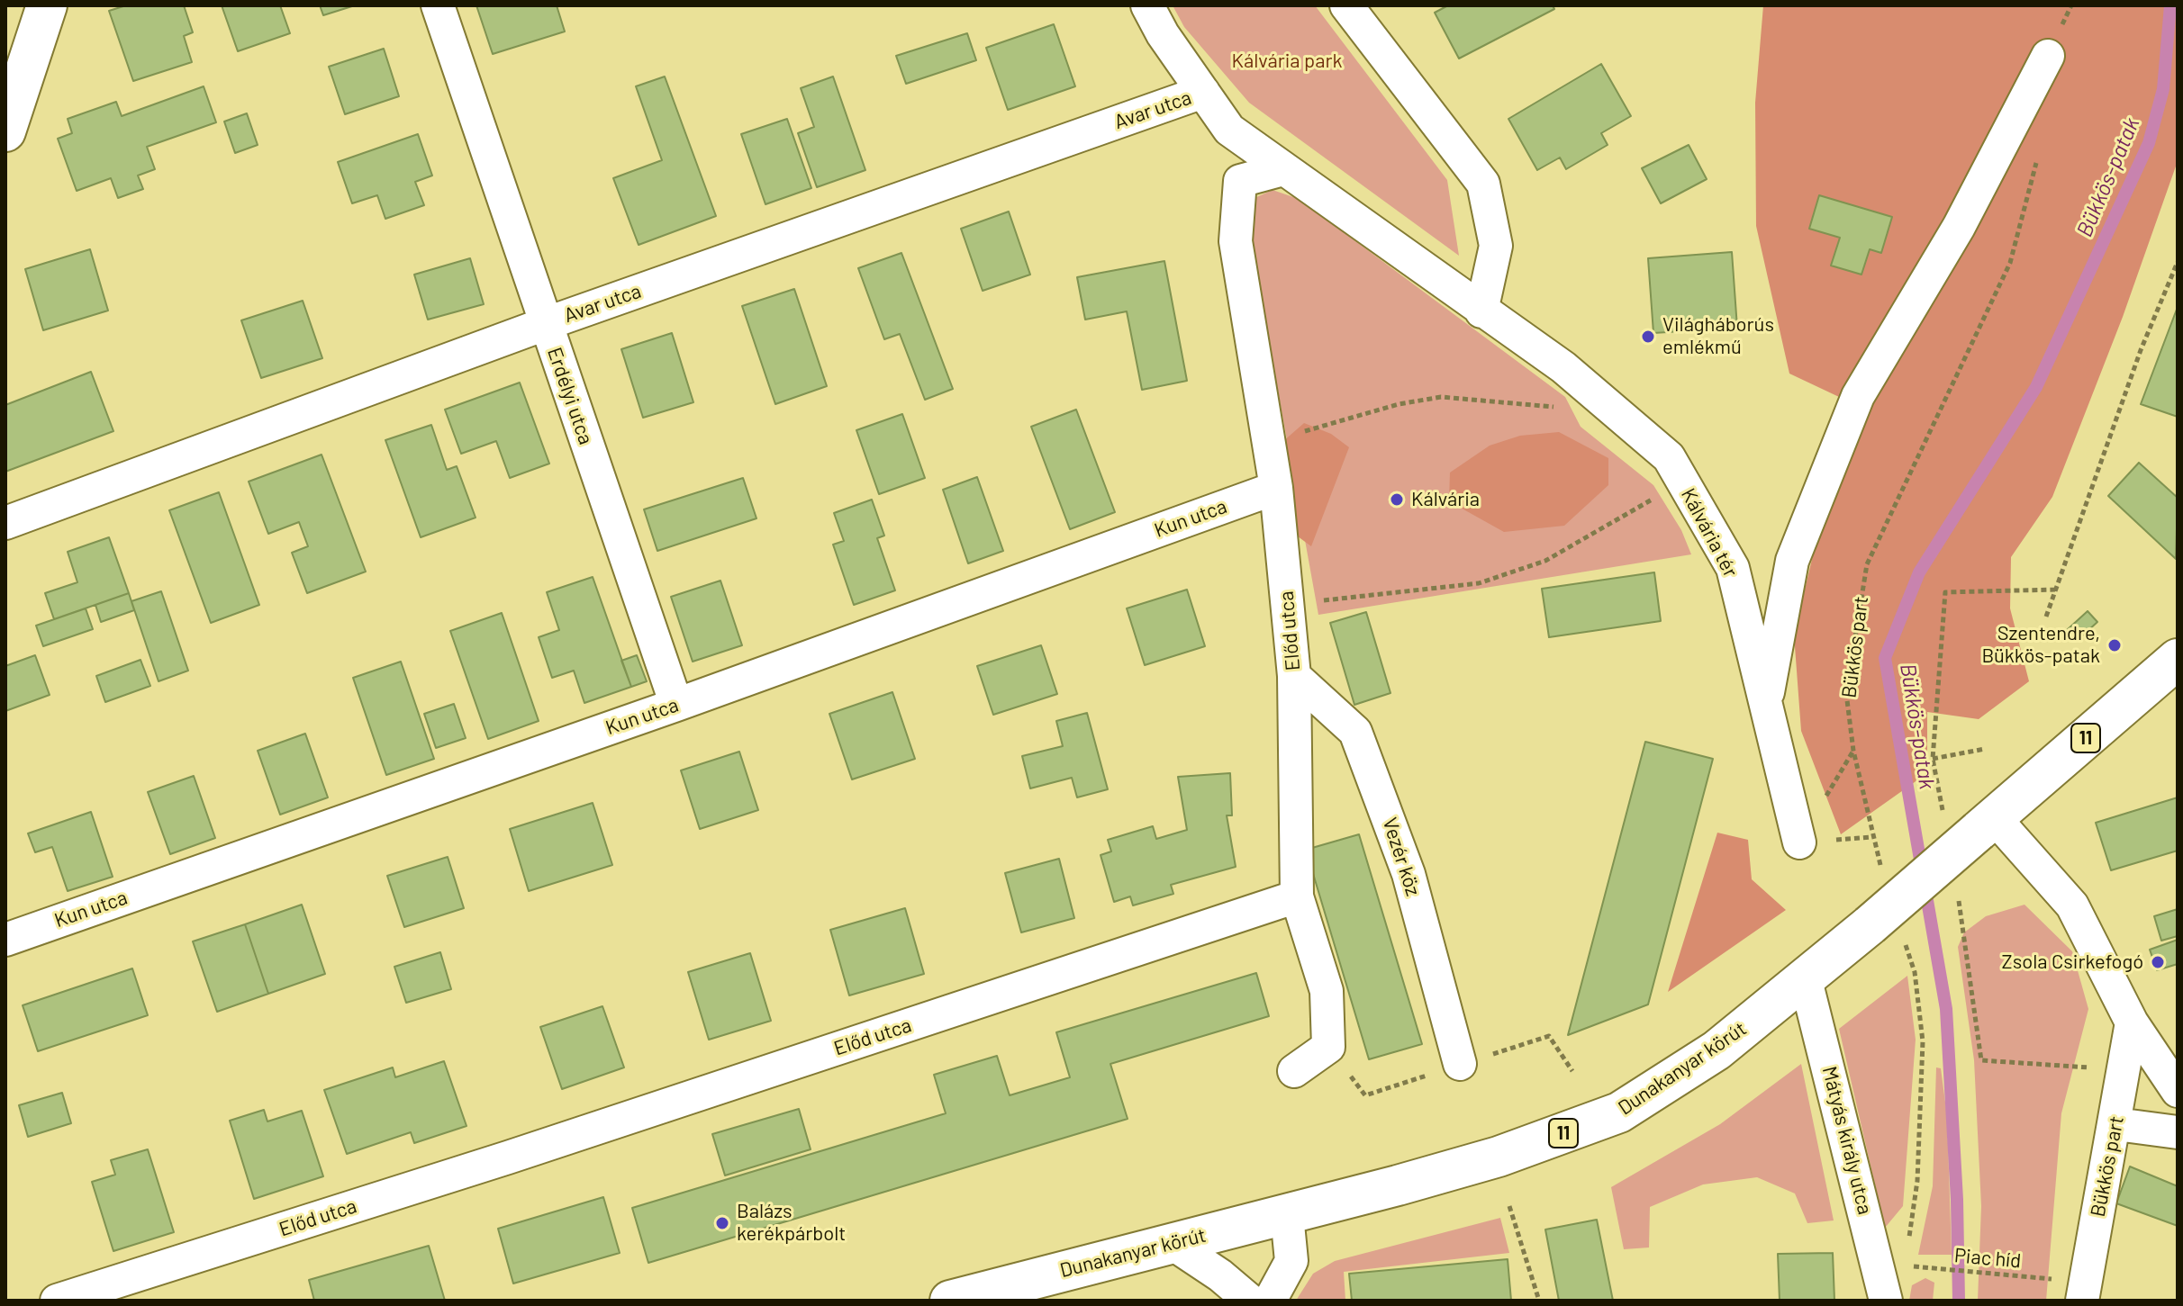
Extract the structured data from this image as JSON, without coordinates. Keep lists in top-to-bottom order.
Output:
{
  "streets": {
    "main road": ["11", "Dunakanyar körút"],
    "street": [
      "Avar utca",
      "Erdélyi utca",
      "Kun utca",
      "Kálvária tér",
      "Előd utca",
      "Bükkös part",
      "Vezér köz",
      "Mátyás király utca"
    ],
    "path": ["Piac híd"]
  },
  "crossings": [
    ["Avar utca", "Erdélyi utca"],
    ["Avar utca", "Kálvária tér"],
    ["Erdélyi utca", "Kun utca"],
    ["Kun utca", "Előd utca"],
    ["Előd utca", "Vezér köz"],
    ["Dunakanyar körút", "Mátyás király utca"]
  ],
  "water": ["Bükkös-patak"],
  "parks": ["Kálvária park"],
  "places": [
    "Világháborús emlékmű",
    "Kálvária",
    "Szentendre, Bükkös-patak",
    "Zsola Csirkefogó",
    "Balázs kerékpárbolt"
  ]
}
